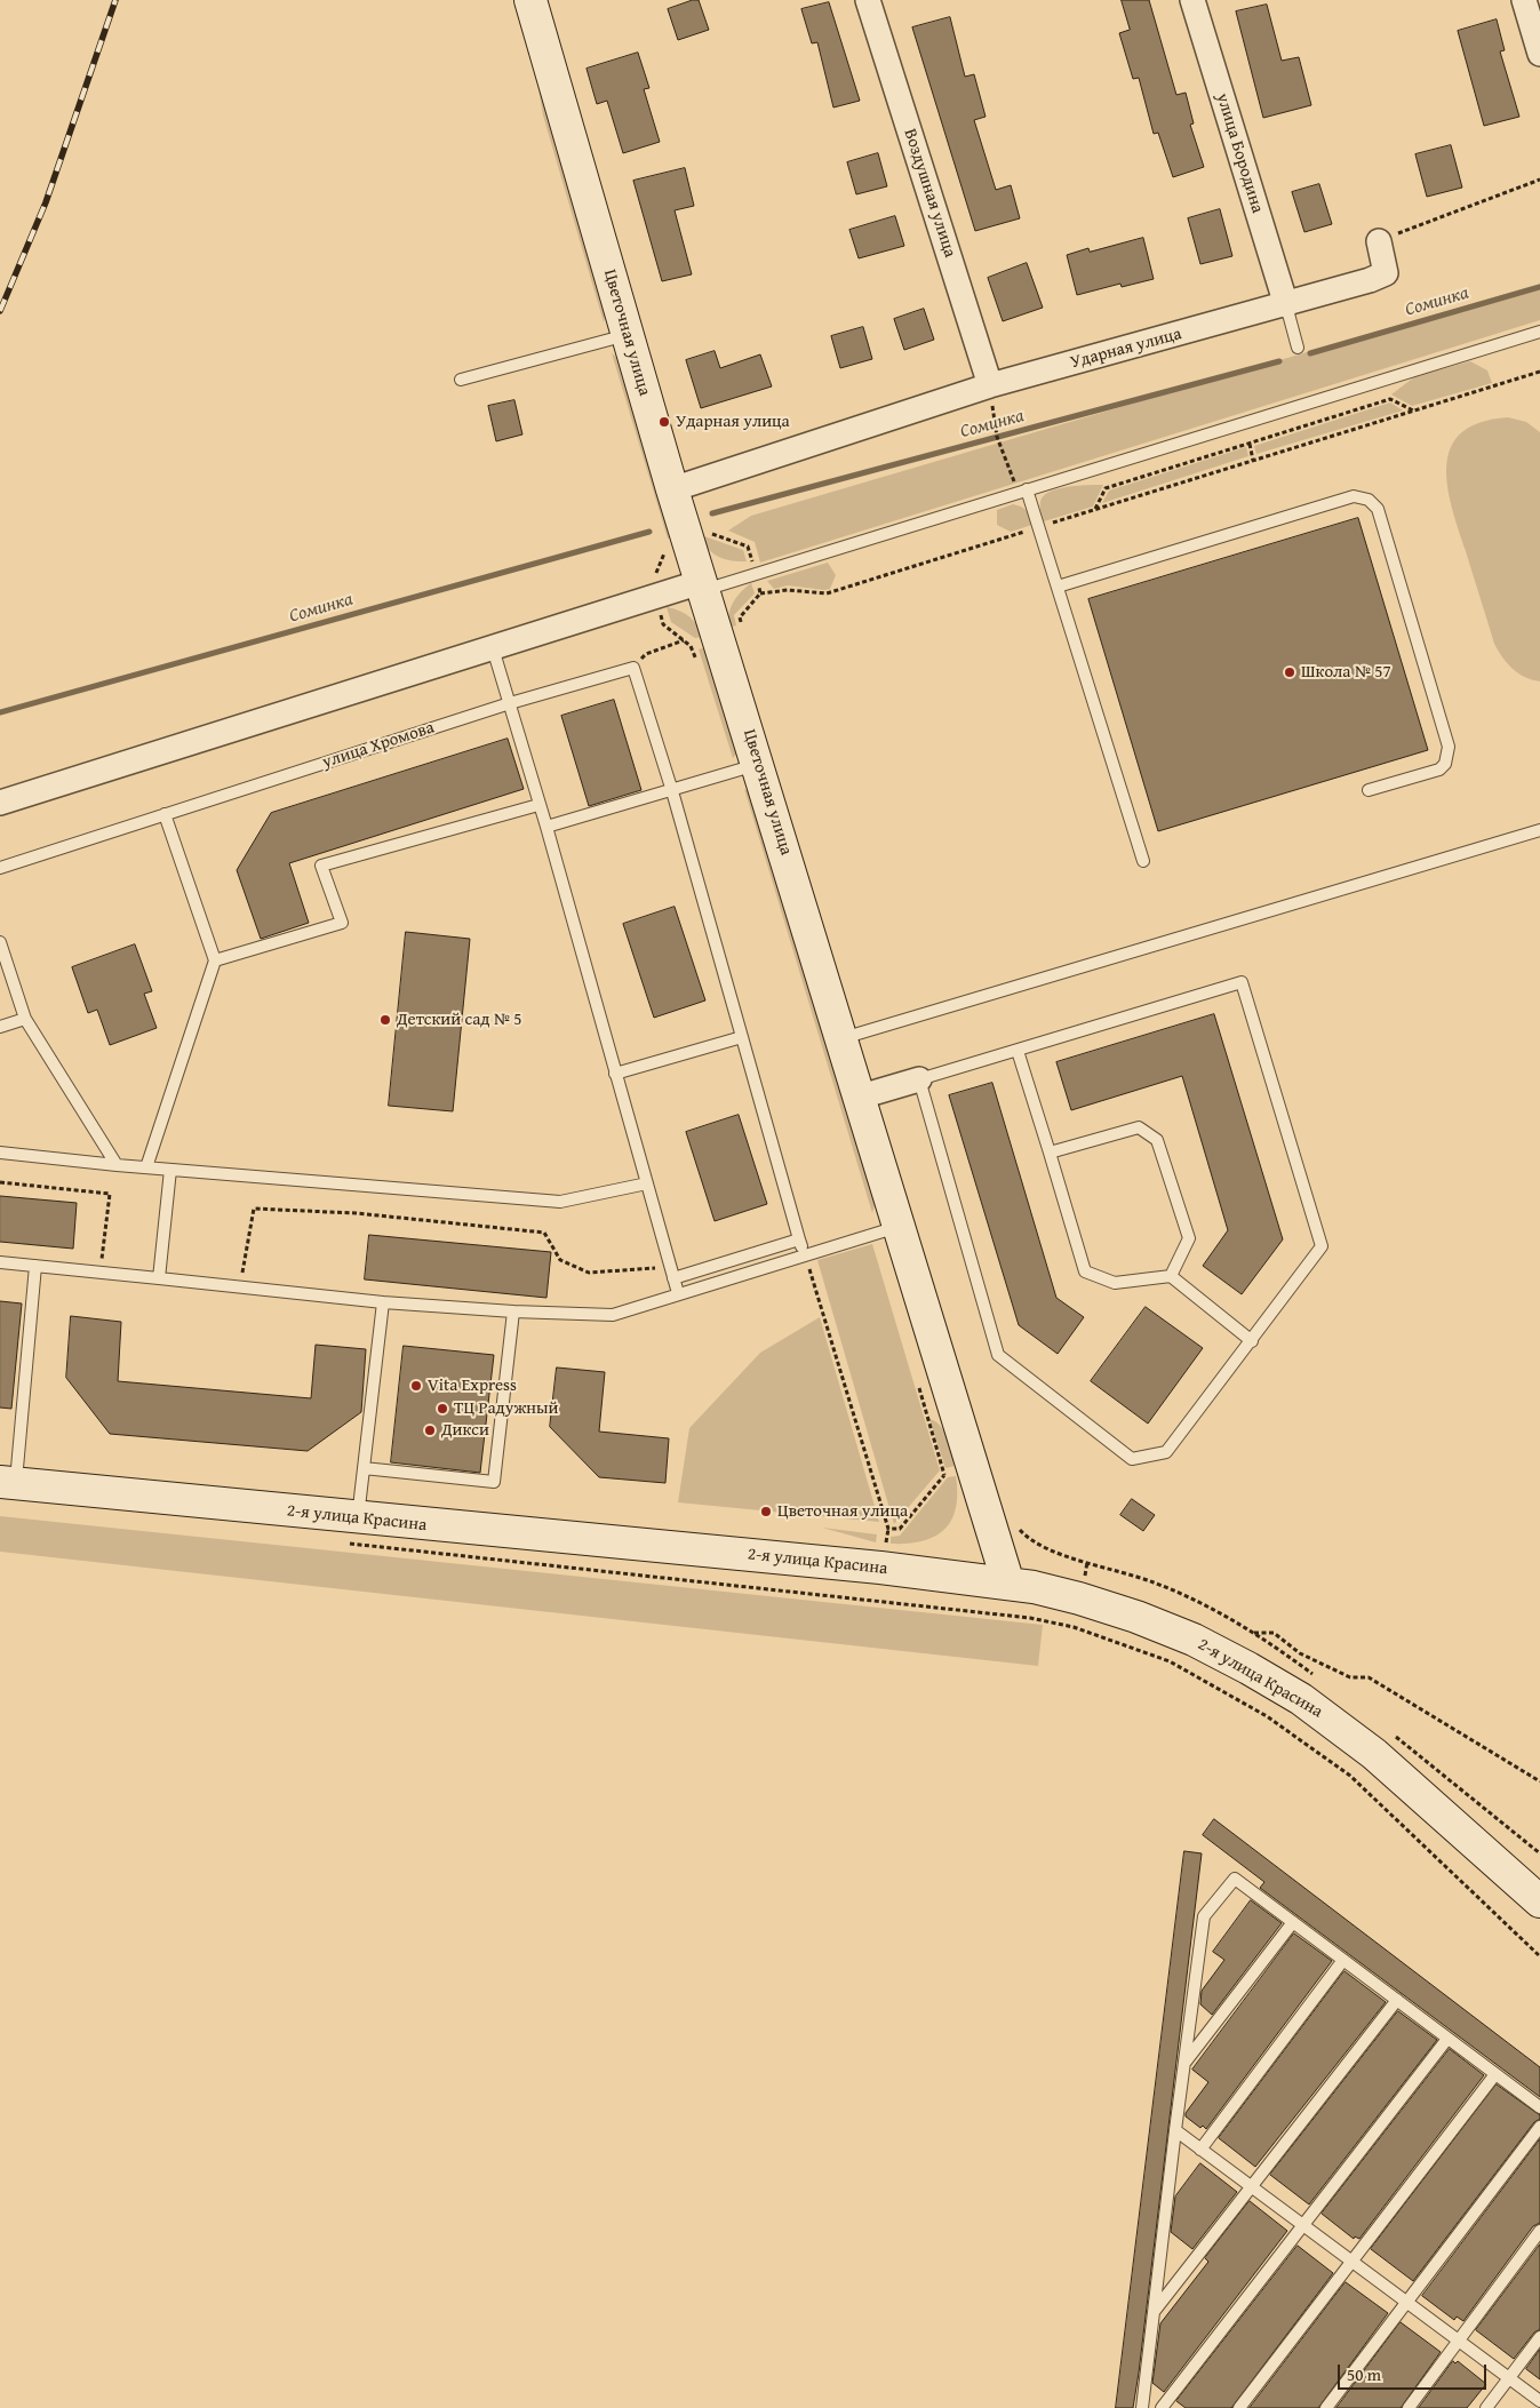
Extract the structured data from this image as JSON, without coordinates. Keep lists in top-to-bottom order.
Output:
{
  "streets": {
    "street": [
      "улица Бородина",
      "Воздушная улица",
      "Цветочная улица",
      "Ударная улица",
      "2-я улица Красина"
    ],
    "lane": ["улица Хромова"]
  },
  "crossings": [
    ["улица Бородина", "Ударная улица"],
    ["Воздушная улица", "Ударная улица"],
    ["Цветочная улица", "Ударная улица"],
    ["Цветочная улица", "2-я улица Красина"]
  ],
  "water": ["Соминка"],
  "places": [
    "Ударная улица",
    "Школа № 57",
    "Детский сад № 5",
    "Vita Express",
    "ТЦ Радужный",
    "Дикси",
    "Цветочная улица"
  ],
  "scale_bar": "50 m"
}
